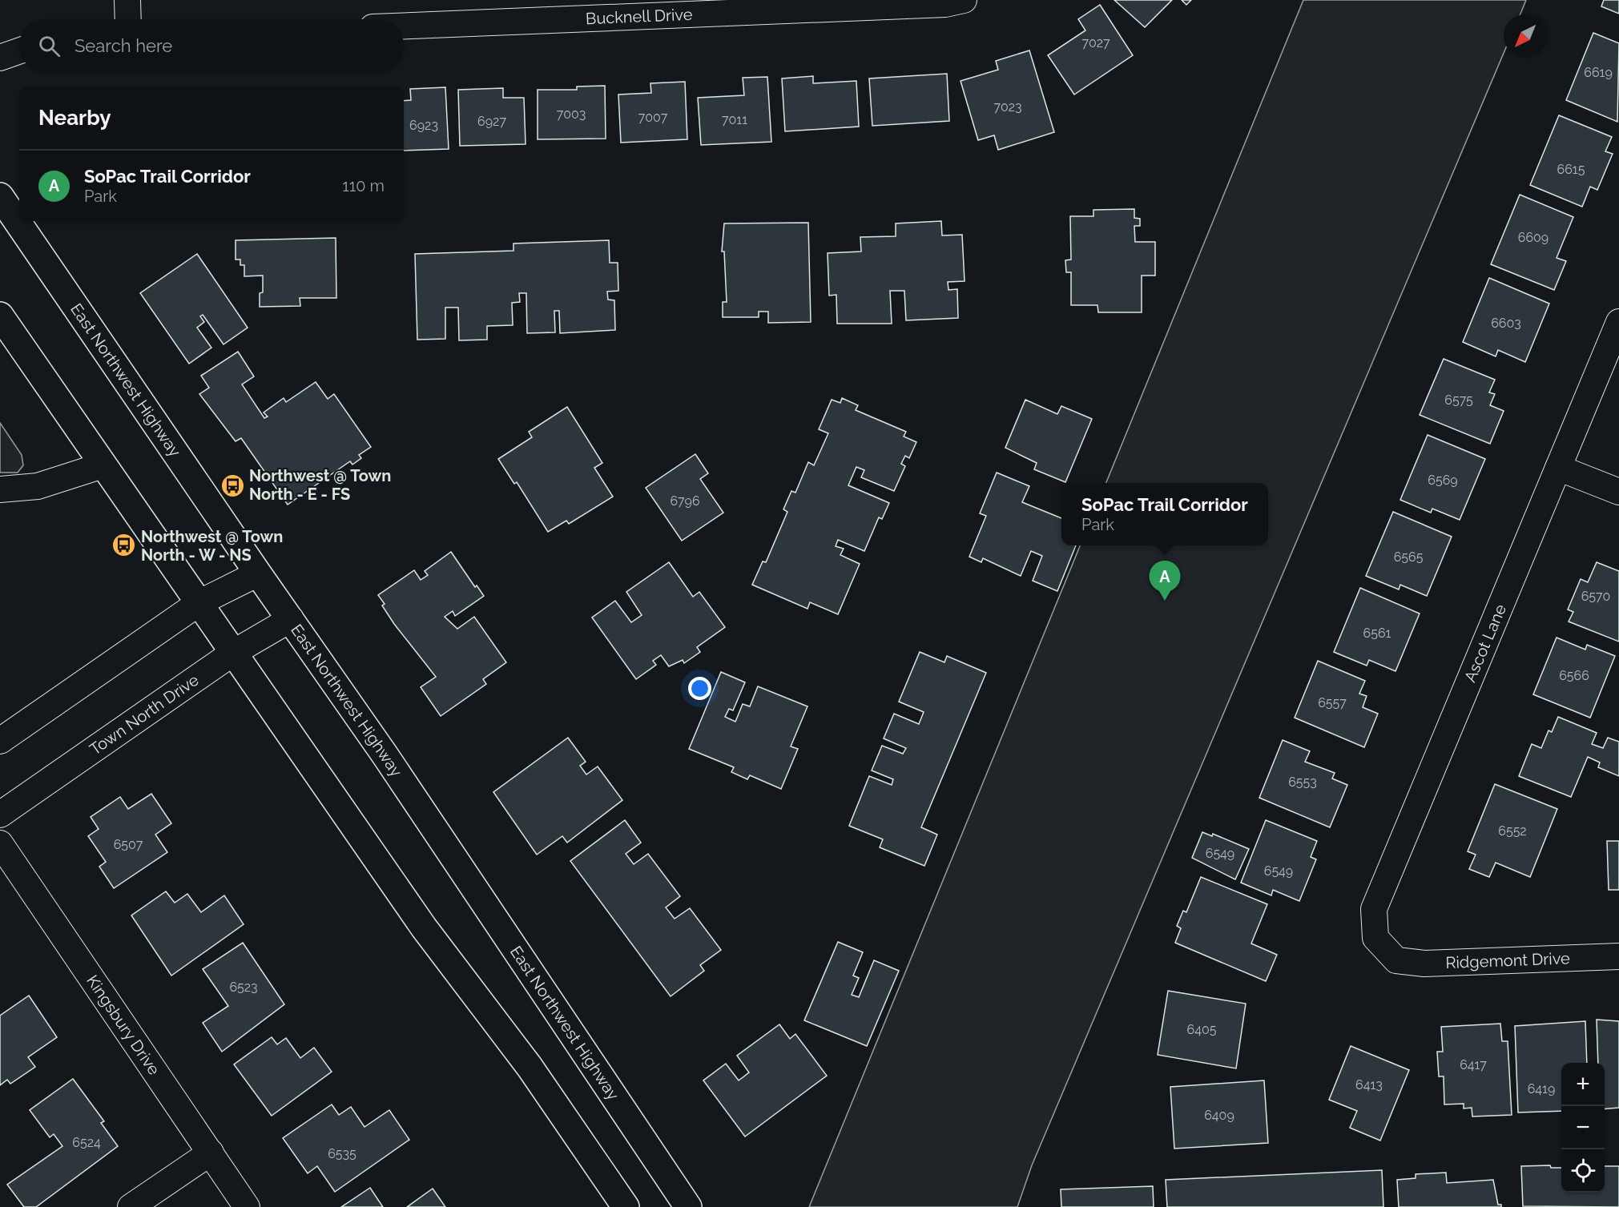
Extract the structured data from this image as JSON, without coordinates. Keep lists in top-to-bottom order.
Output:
{
  "streets": {
    "main road": ["East Northwest Highway"],
    "street": [
      "Bucknell Drive",
      "Ascot Lane",
      "Town North Drive",
      "Ridgemont Drive",
      "Kingsbury Drive"
    ]
  },
  "crossings": [
    ["East Northwest Highway", "Town North Drive"],
    ["Ascot Lane", "Ridgemont Drive"]
  ],
  "places": {
    "bus stop": ["Northwest @ Town North - E - FS", "Northwest @ Town North - W - NS"]
  },
  "house_numbers": [
    "7027",
    "6619",
    "7023",
    "7003",
    "7007",
    "7011",
    "6927",
    "6923",
    "6615",
    "6609",
    "6603",
    "6575",
    "6569",
    "6796",
    "6565",
    "6570",
    "6561",
    "6566",
    "6557",
    "6553",
    "6552",
    "6507",
    "6549",
    "6549",
    "6523",
    "6405",
    "6417",
    "6413",
    "6419",
    "6409",
    "6524",
    "6535"
  ],
  "north": "bottom left",
  "page": {
    "search": "Search here",
    "heading": "Nearby",
    "list": [
      {
        "mark": "A",
        "name": "SoPac Trail Corridor",
        "note": "Park",
        "value": "110 m"
      }
    ],
    "popup": ["SoPac Trail Corridor", "Park"],
    "pins": "A",
    "map_buttons": ["+", "−"]
  }
}
